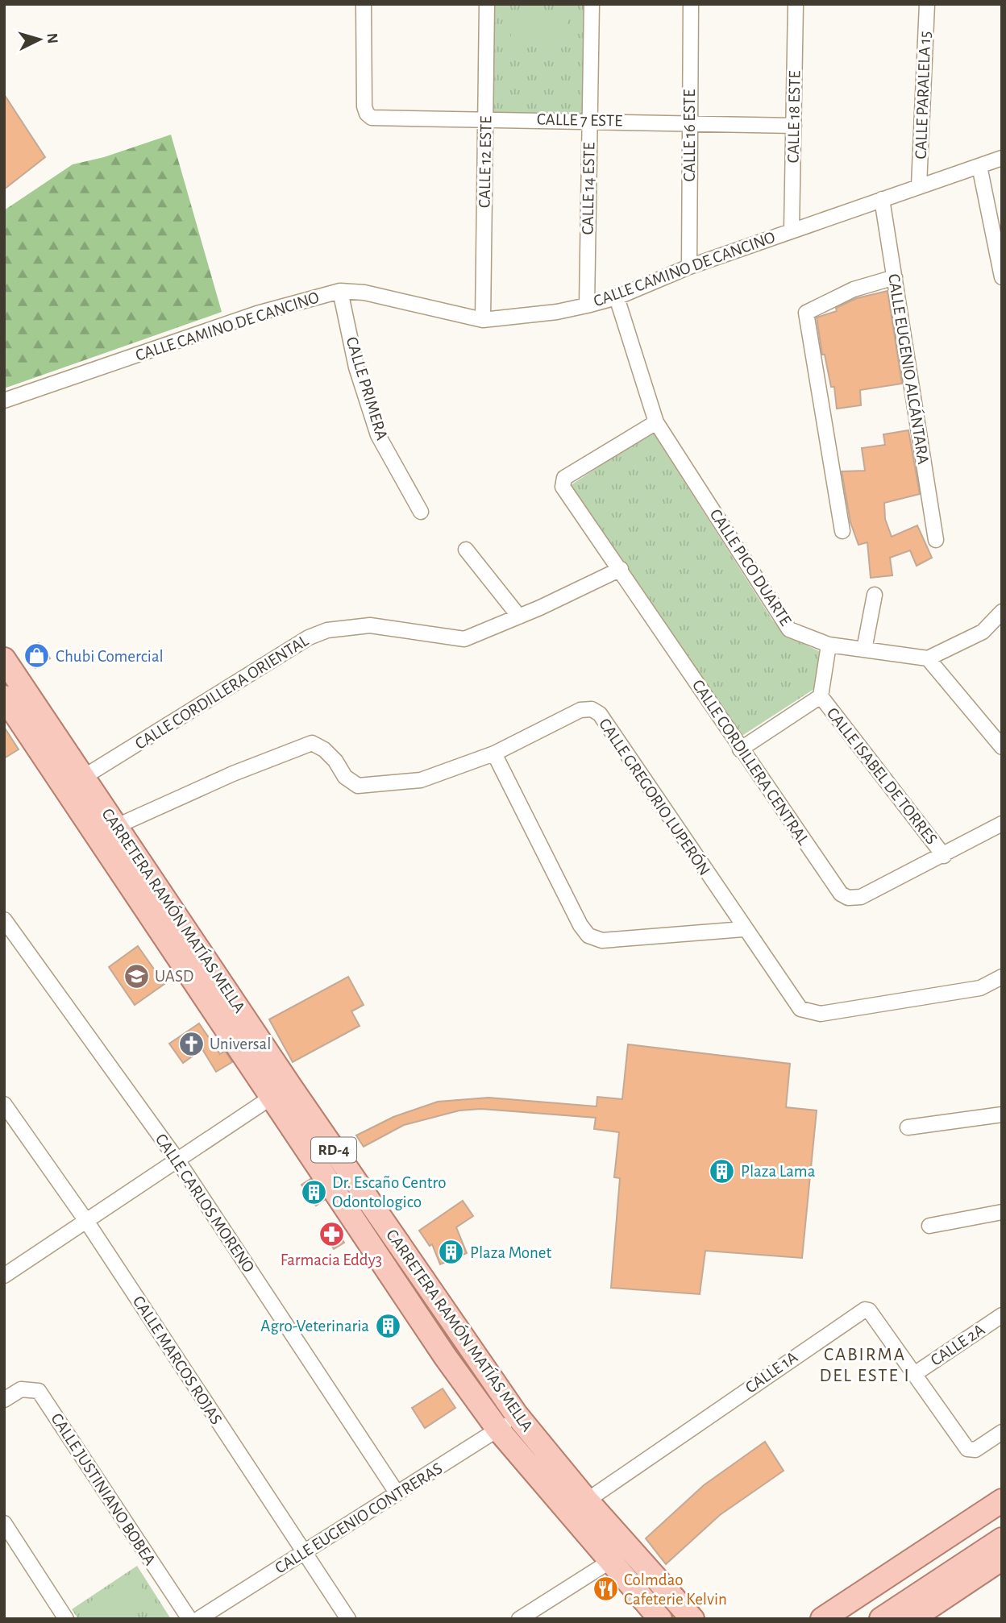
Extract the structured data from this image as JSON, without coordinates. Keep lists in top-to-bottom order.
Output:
{
  "streets": {
    "main road": ["CARRETERA RAMÓN MATÍAS MELLA", "RD-4"],
    "street": [
      "CALLE PARALELA 15",
      "CALLE 18 ESTE",
      "CALLE 7 ESTE",
      "CALLE 16 ESTE",
      "CALLE 12 ESTE",
      "CALLE 14 ESTE",
      "CALLE CAMINO DE CANCINO",
      "CALLE EUGENIO ALCÁNTARA",
      "CALLE PRIMERA",
      "CALLE PICO DUARTE",
      "CALLE CORDILLERA ORIENTAL",
      "CALLE CORDILLERA CENTRAL",
      "CALLE ISABEL DE TORRES",
      "CALLE GREGORIO LUPERÓN",
      "CALLE CARLOS MORENO",
      "CALLE 2A",
      "CALLE MARCOS ROJAS",
      "CALLE 1A",
      "CALLE JUSTINIANO BOBEA",
      "CALLE EUGENIO CONTRERAS"
    ]
  },
  "crossings": [
    ["CALLE PARALELA 15", "CALLE CAMINO DE CANCINO"],
    ["CALLE 18 ESTE", "CALLE 7 ESTE"],
    ["CALLE 18 ESTE", "CALLE CAMINO DE CANCINO"],
    ["CALLE 7 ESTE", "CALLE 16 ESTE"],
    ["CALLE 7 ESTE", "CALLE 12 ESTE"],
    ["CALLE 7 ESTE", "CALLE 14 ESTE"],
    ["CALLE 16 ESTE", "CALLE CAMINO DE CANCINO"],
    ["CALLE 12 ESTE", "CALLE CAMINO DE CANCINO"],
    ["CALLE 14 ESTE", "CALLE CAMINO DE CANCINO"],
    ["CALLE CAMINO DE CANCINO", "CALLE EUGENIO ALCÁNTARA"],
    ["CALLE CAMINO DE CANCINO", "CALLE PRIMERA"],
    ["CALLE CAMINO DE CANCINO", "CALLE PICO DUARTE"],
    ["CALLE PICO DUARTE", "CALLE CORDILLERA CENTRAL"],
    ["CALLE CORDILLERA ORIENTAL", "CALLE CORDILLERA CENTRAL"],
    ["CALLE CORDILLERA ORIENTAL", "CARRETERA RAMÓN MATÍAS MELLA"],
    ["CALLE CORDILLERA CENTRAL", "CALLE ISABEL DE TORRES"],
    ["CALLE GREGORIO LUPERÓN", "CARRETERA RAMÓN MATÍAS MELLA"],
    ["CARRETERA RAMÓN MATÍAS MELLA", "CALLE 1A"],
    ["CARRETERA RAMÓN MATÍAS MELLA", "CALLE EUGENIO CONTRERAS"],
    ["CALLE CARLOS MORENO", "CALLE EUGENIO CONTRERAS"],
    ["CALLE 2A", "CALLE 1A"],
    ["CALLE MARCOS ROJAS", "CALLE EUGENIO CONTRERAS"]
  ],
  "districts": ["CABIRMA DEL ESTE I"],
  "places": {
    "shop": ["Chubi Comercial"],
    "school or university": ["UASD"],
    "church": ["Universal"],
    "building": [
      "Plaza Lama",
      "Dr. Escaño Centro Odontologico",
      "Plaza Monet",
      "Agro-Veterinaria"
    ],
    "pharmacy": ["Farmacia Eddy3"],
    "restaurant": ["Colmdao Cafeterie Kelvin"]
  },
  "north": "right"
}
